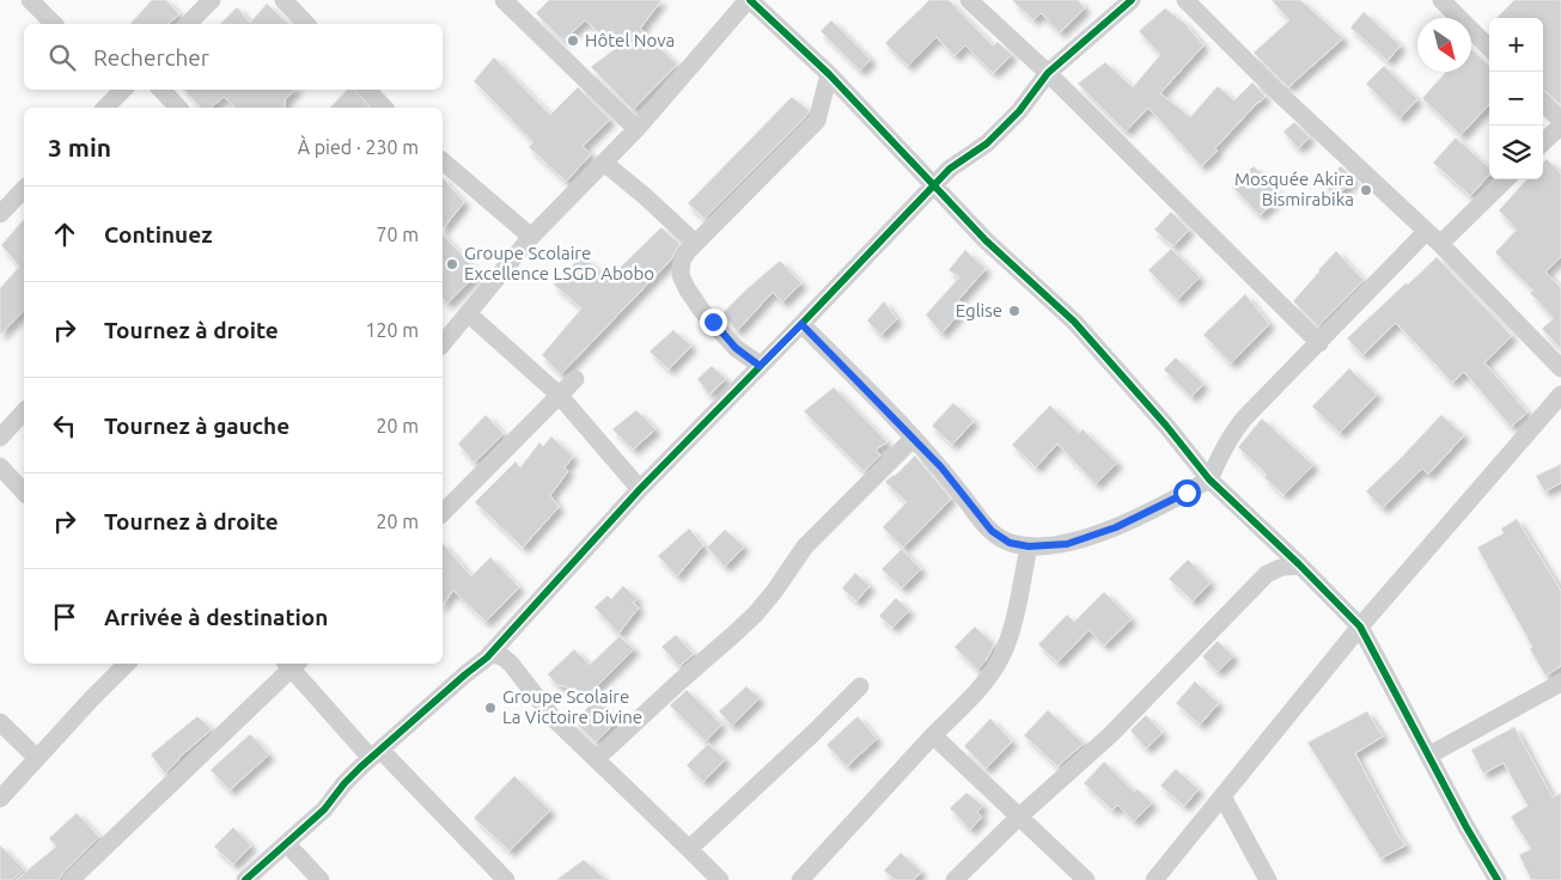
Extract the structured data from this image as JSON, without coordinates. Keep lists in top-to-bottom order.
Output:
{
  "places": [
    "Hôtel Nova",
    "Mosquée Akira Bismirabika",
    "Groupe Scolaire Excellence LSGD Abobo",
    "Eglise",
    "Groupe Scolaire La Victoire Divine"
  ],
  "north": "bottom right",
  "page": {
    "map_buttons": ["+", "−"],
    "search": "Rechercher",
    "heading": ["3 min", "À pied · 230 m"],
    "list": [
      ["Continuez", "70 m"],
      ["Tournez à droite", "120 m"],
      ["Tournez à gauche", "20 m"],
      ["Tournez à droite", "20 m"],
      "Arrivée à destination"
    ]
  }
}
